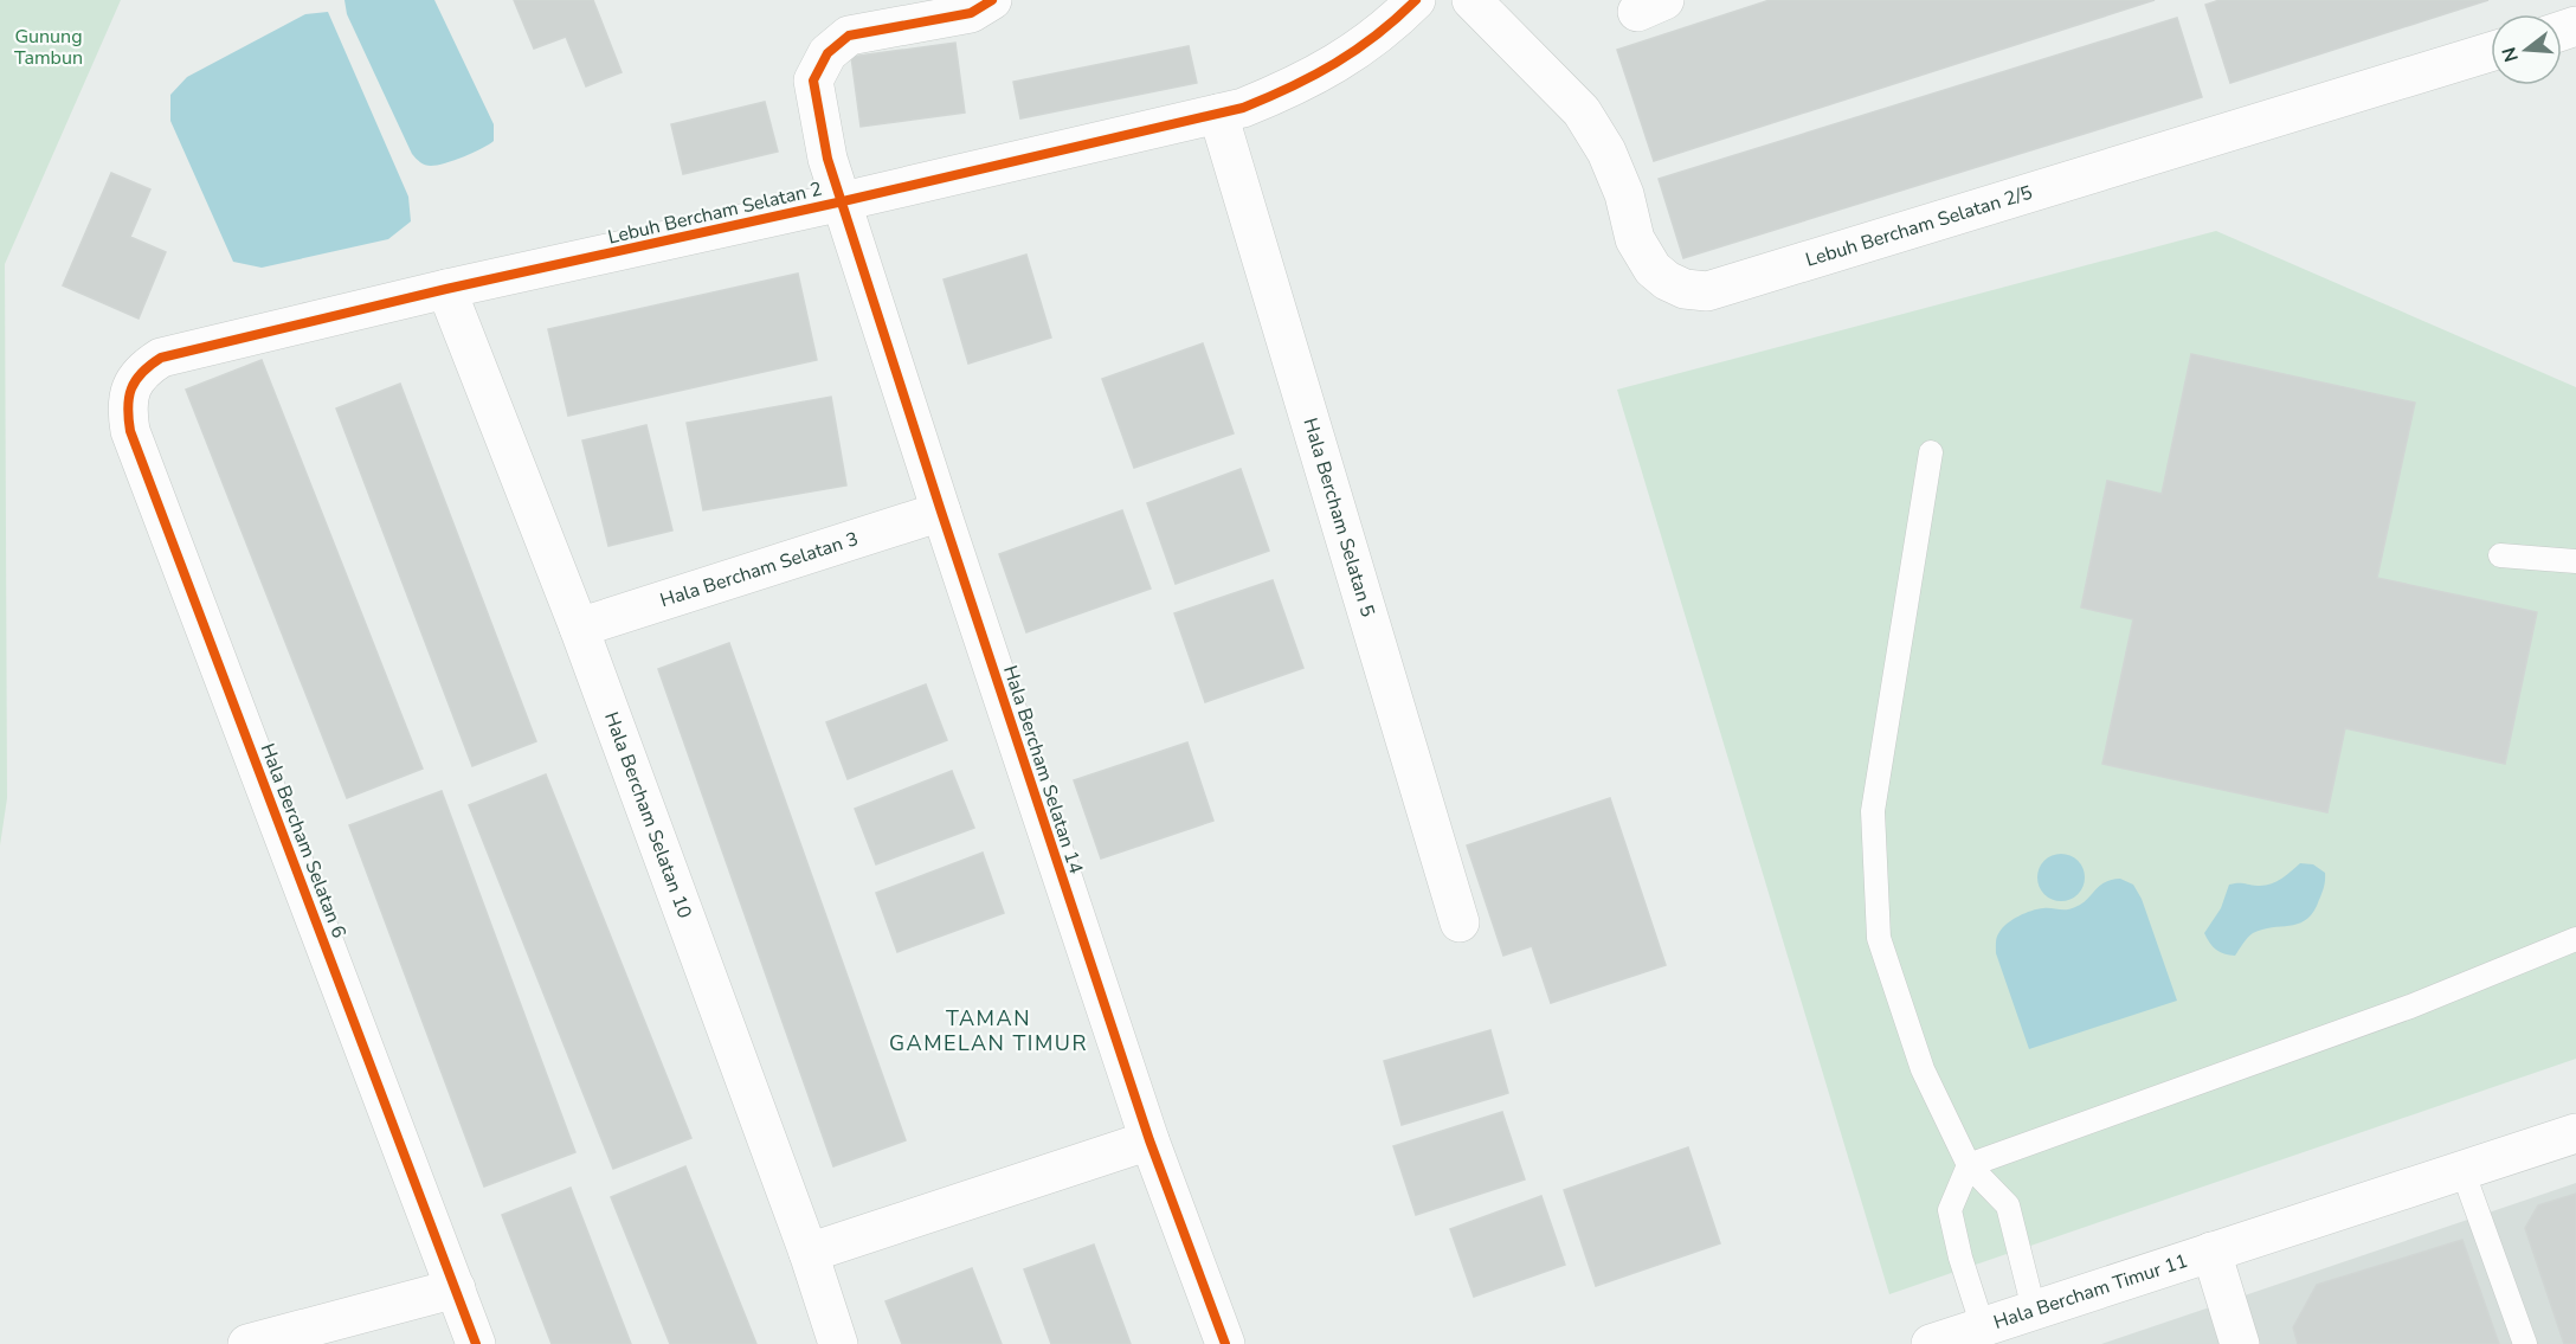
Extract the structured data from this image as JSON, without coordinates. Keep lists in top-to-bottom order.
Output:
{
  "streets": {
    "street": [
      "Lebuh Bercham Selatan 2",
      "Lebuh Bercham Selatan 2/5",
      "Hala Bercham Selatan 5",
      "Hala Bercham Selatan 3",
      "Hala Bercham Selatan 14",
      "Hala Bercham Selatan 10",
      "Hala Bercham Selatan 6",
      "Hala Bercham Timur 11"
    ]
  },
  "crossings": [
    ["Lebuh Bercham Selatan 2", "Hala Bercham Selatan 5"],
    ["Lebuh Bercham Selatan 2", "Hala Bercham Selatan 14"],
    ["Lebuh Bercham Selatan 2", "Hala Bercham Selatan 10"],
    ["Lebuh Bercham Selatan 2", "Hala Bercham Selatan 6"],
    ["Hala Bercham Selatan 3", "Hala Bercham Selatan 14"],
    ["Hala Bercham Selatan 3", "Hala Bercham Selatan 10"]
  ],
  "districts": ["TAMAN GAMELAN TIMUR"],
  "parks": ["Gunung Tambun"],
  "north": "left"
}
